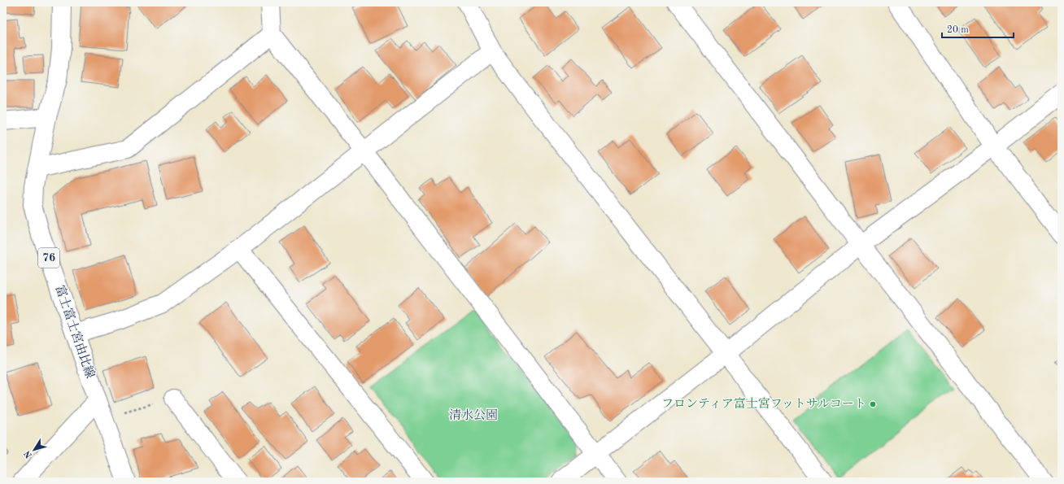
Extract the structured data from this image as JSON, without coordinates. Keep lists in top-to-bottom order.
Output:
{
  "streets": {
    "street": ["76", "富士富士宮由比線"]
  },
  "parks": ["清水公園"],
  "places": ["フロンティア富士宮フットサルコート"],
  "scale_bar": "20 m",
  "north": "bottom left"
}
